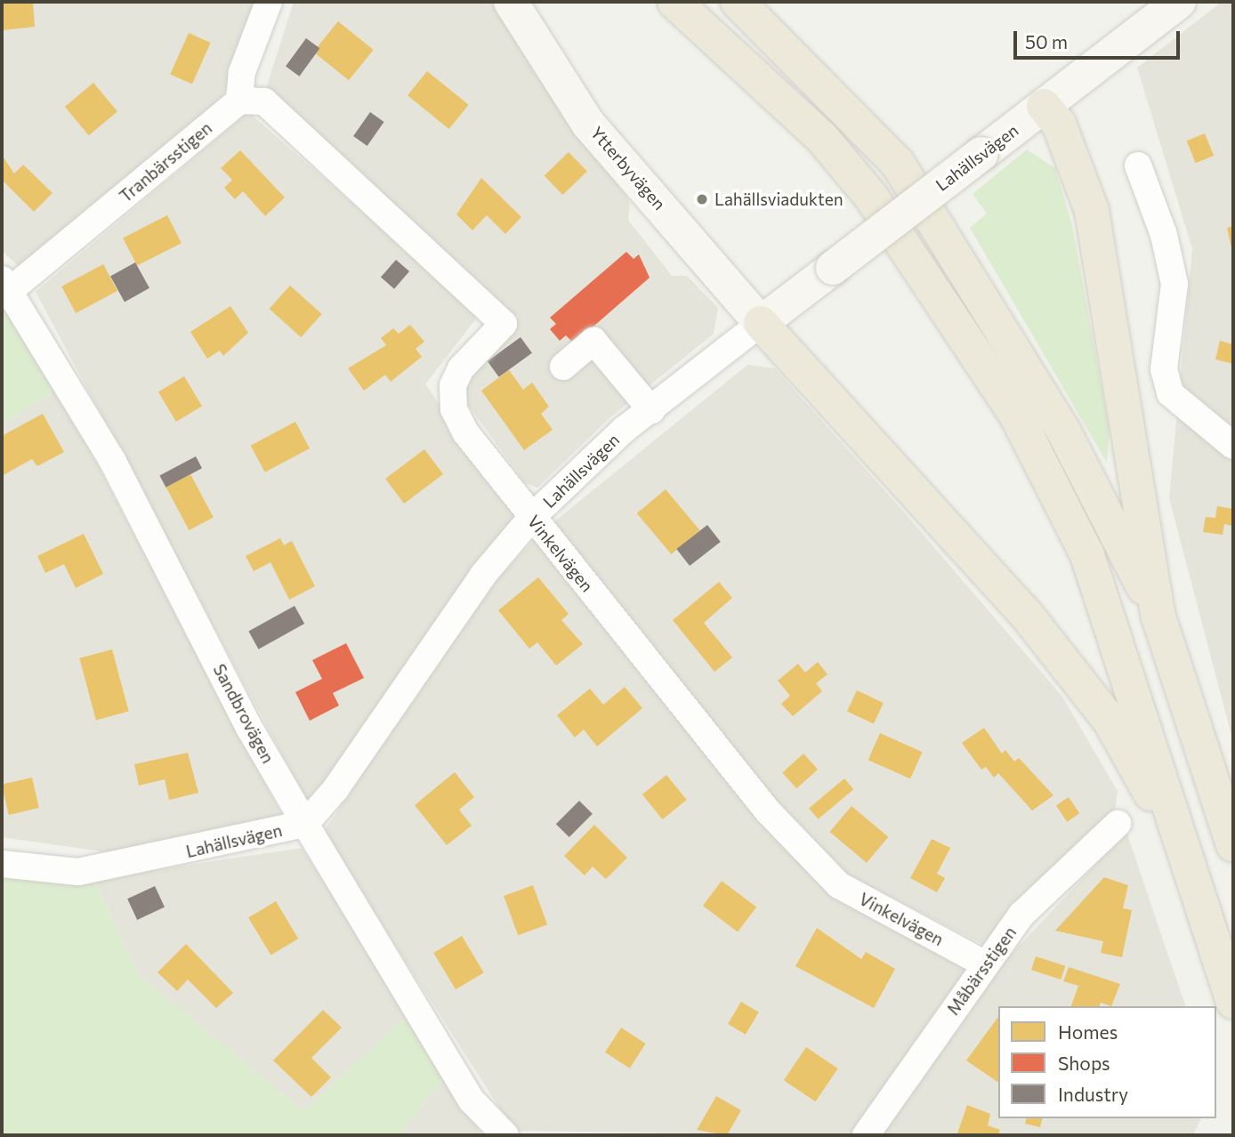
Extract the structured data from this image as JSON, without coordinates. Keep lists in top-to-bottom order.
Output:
{
  "streets": {
    "street": [
      "Lahällsvägen",
      "Tranbärsstigen",
      "Ytterbyvägen",
      "Vinkelvägen",
      "Sandbrovägen",
      "Måbärsstigen"
    ]
  },
  "crossings": [
    ["Lahällsvägen", "Ytterbyvägen"],
    ["Lahällsvägen", "Vinkelvägen"],
    ["Lahällsvägen", "Sandbrovägen"],
    ["Tranbärsstigen", "Vinkelvägen"],
    ["Tranbärsstigen", "Sandbrovägen"],
    ["Vinkelvägen", "Måbärsstigen"]
  ],
  "places": ["Lahällsviadukten"],
  "legend": ["Homes", "Shops", "Industry"],
  "scale_bar": "50 m"
}
